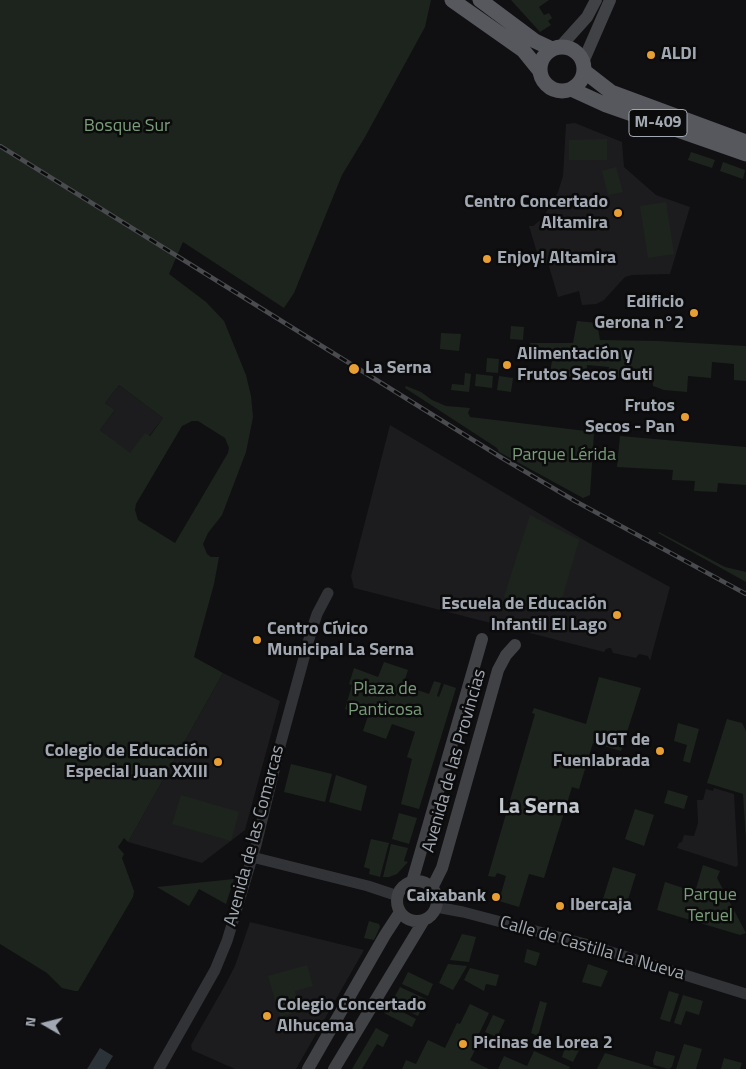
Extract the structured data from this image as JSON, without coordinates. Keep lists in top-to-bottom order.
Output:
{
  "streets": {
    "highway": ["M-409"],
    "main road": ["Avenida de las Provincias"],
    "street": ["Avenida de las Comarcas", "Calle de Castilla La Nueva"]
  },
  "crossings": [
    ["Avenida de las Provincias", "Calle de Castilla La Nueva"]
  ],
  "districts": ["La Serna"],
  "parks": [
    "Bosque Sur",
    "Parque Lérida",
    "Plaza de Panticosa",
    "Parque Teruel"
  ],
  "places": [
    "ALDI",
    "Centro Concertado Altamira",
    "Enjoy! Altamira",
    "Edificio Gerona n°2",
    "Alimentación y Frutos Secos Guti",
    "La Serna",
    "Frutos Secos - Pan",
    "Escuela de Educación Infantil El Lago",
    "Centro Cívico Municipal La Serna",
    "UGT de Fuenlabrada",
    "Colegio de Educación Especial Juan XXIII",
    "Caixabank",
    "Ibercaja",
    "Colegio Concertado Alhucema",
    "Picinas de Lorea 2"
  ],
  "north": "left"
}
